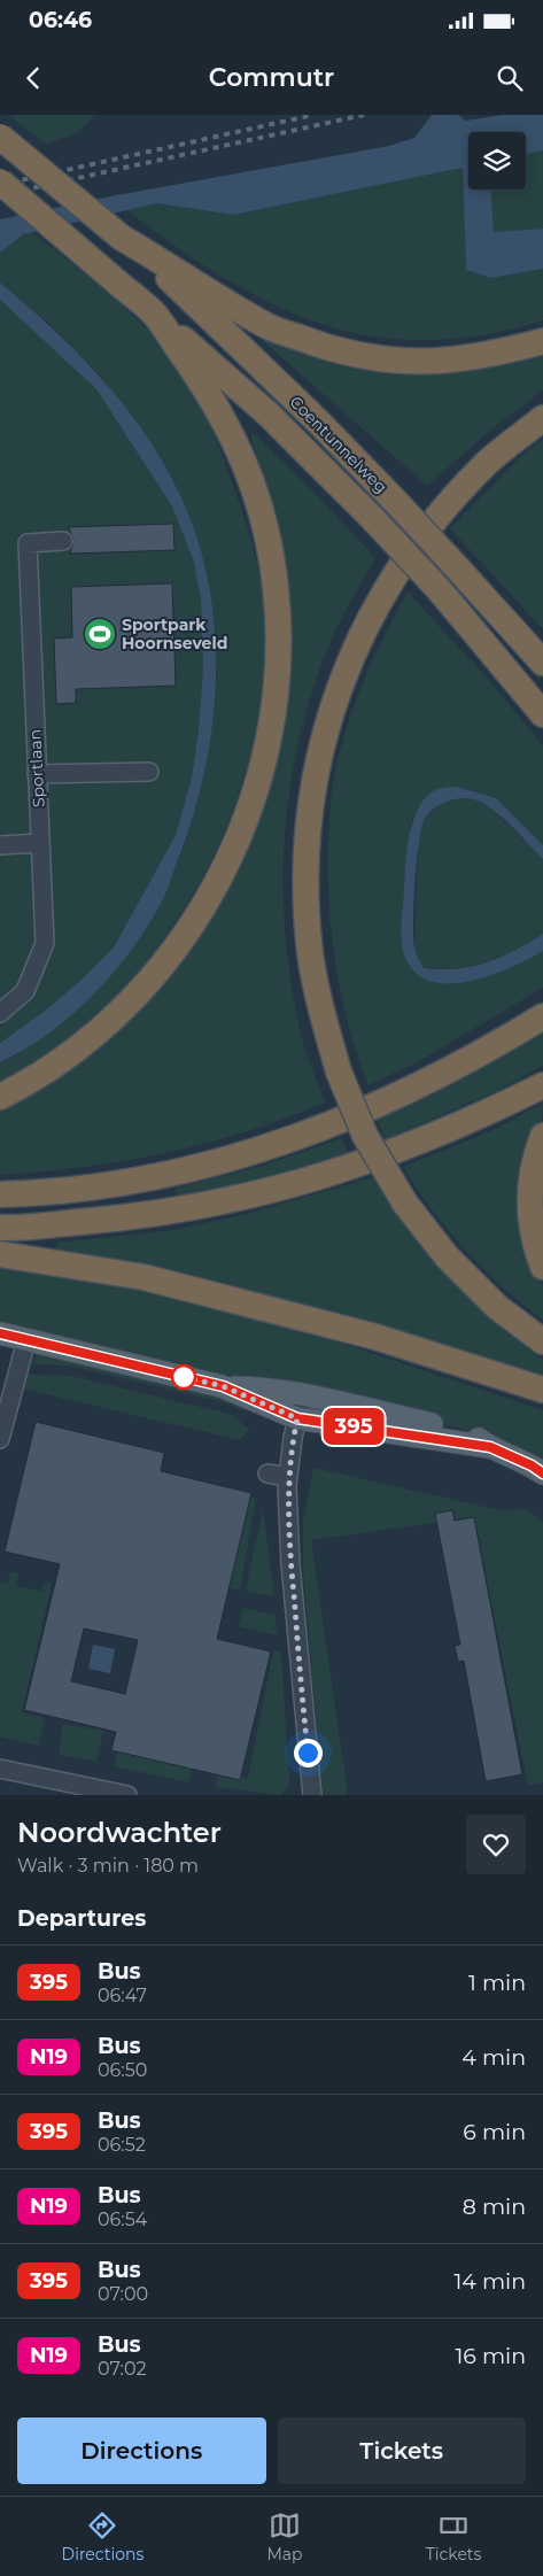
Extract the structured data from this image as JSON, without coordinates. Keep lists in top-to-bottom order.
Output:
{
  "streets": {
    "highway": ["Coentunnelweg"],
    "street": ["Sportlaan"]
  },
  "places": {
    "sports": ["Sportpark Hoornseveld"]
  },
  "lines": ["bus line 395"],
  "page": {
    "status": "06:46",
    "header": "Commutr",
    "on_map": "395",
    "heading": [
      ["Noordwachter", "Walk · 3 min · 180 m"],
      "Departures"
    ],
    "list": [
      {
        "mark": "395",
        "name": "Bus",
        "note": "06:47",
        "value": "1 min"
      },
      {
        "mark": "N19",
        "name": "Bus",
        "note": "06:50",
        "value": "4 min"
      },
      {
        "mark": "395",
        "name": "Bus",
        "note": "06:52",
        "value": "6 min"
      },
      {
        "mark": "N19",
        "name": "Bus",
        "note": "06:54",
        "value": "8 min"
      },
      {
        "mark": "395",
        "name": "Bus",
        "note": "07:00",
        "value": "14 min"
      },
      {
        "mark": "N19",
        "name": "Bus",
        "note": "07:02",
        "value": "16 min"
      }
    ],
    "buttons": ["Directions", "Tickets"],
    "tabs": ["Directions", "Map", "Tickets"]
  }
}
